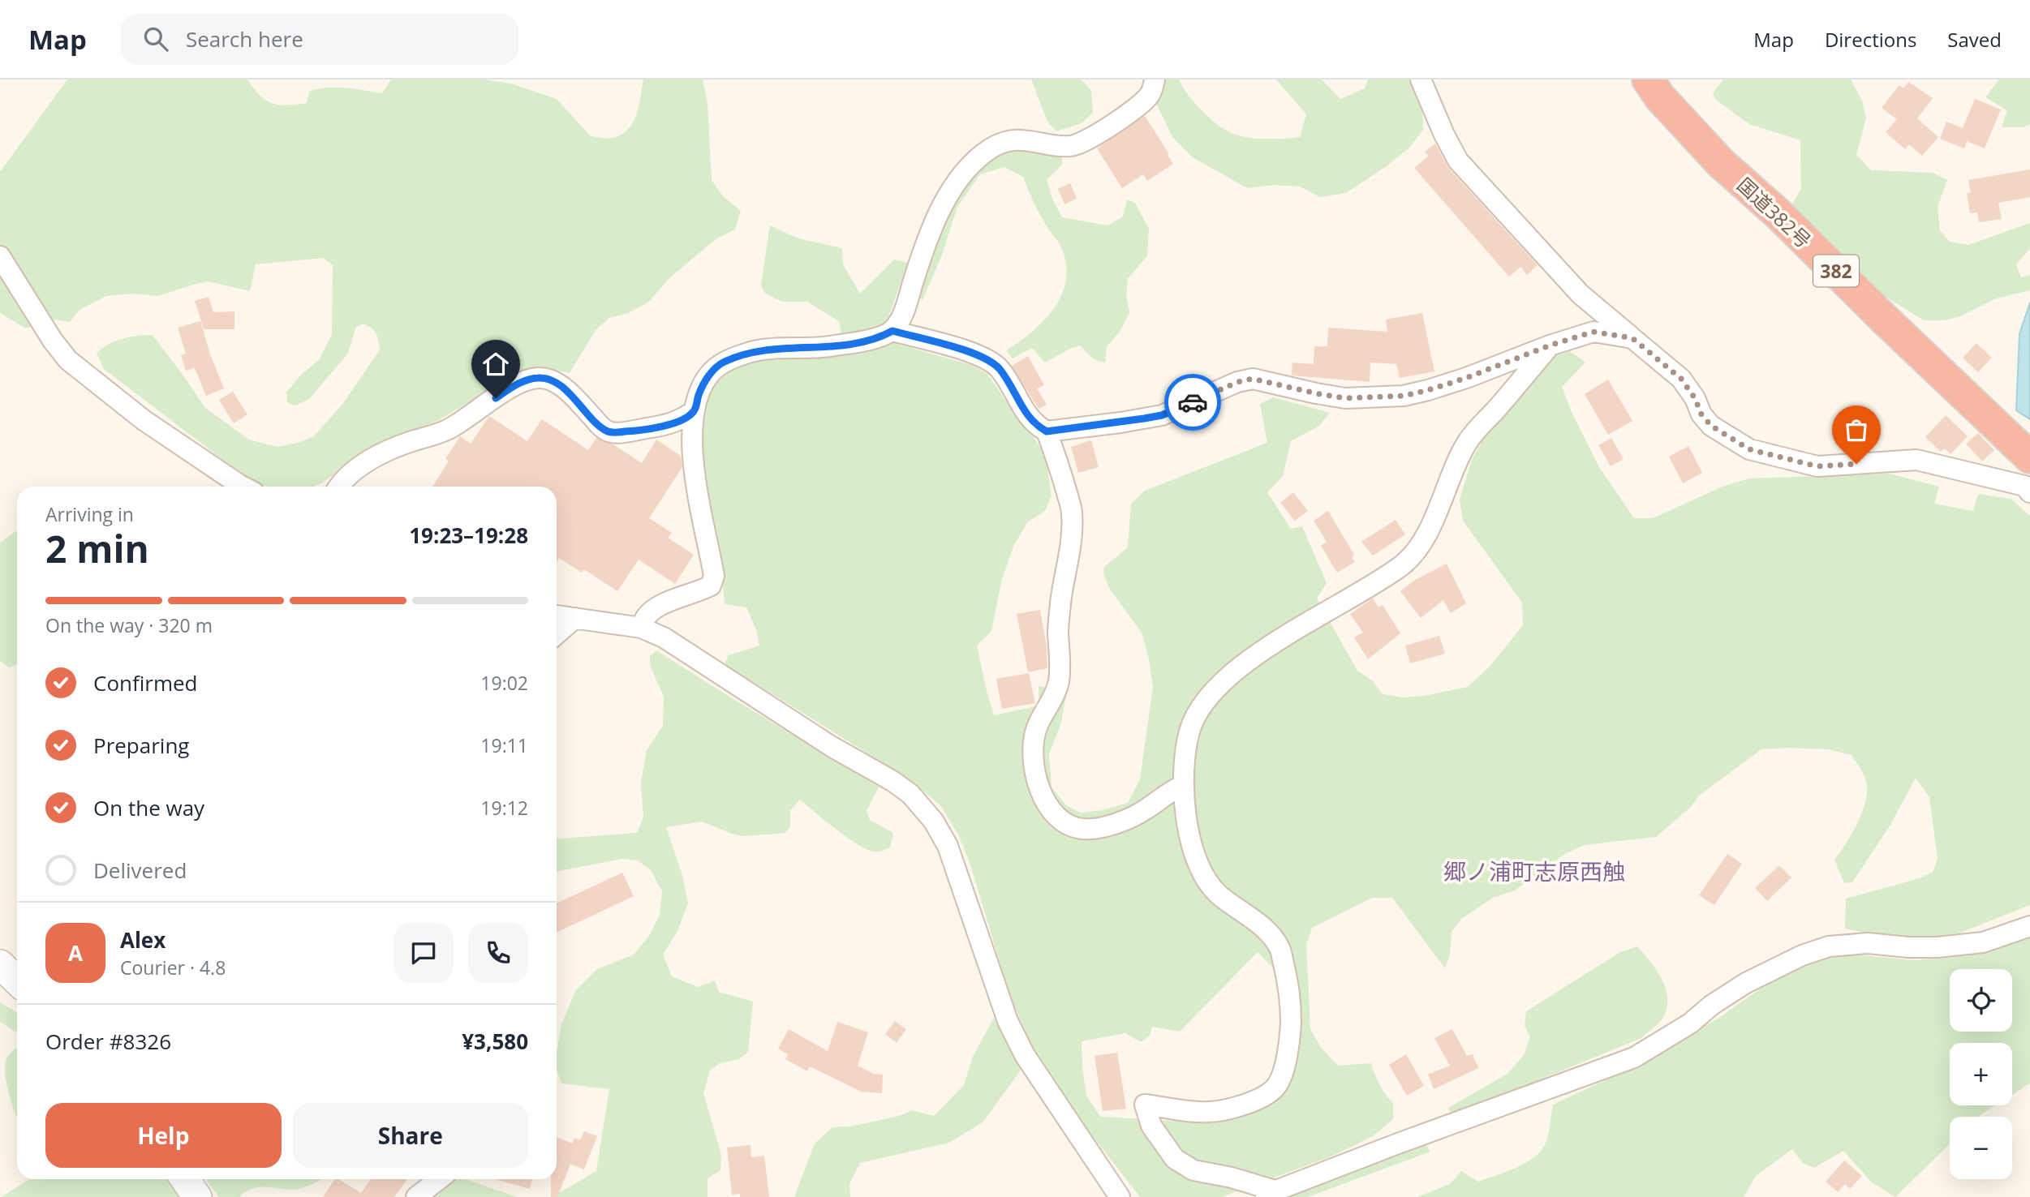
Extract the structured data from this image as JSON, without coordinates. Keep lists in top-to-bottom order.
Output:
{
  "streets": {
    "highway": ["国道382号", "382"]
  },
  "districts": ["郷ノ浦町志原西触"],
  "page": {
    "header": "Map",
    "search": "Search here",
    "nav": ["Map", "Directions", "Saved"],
    "heading": ["2 min", "Arriving in", "19:23–19:28"],
    "panel": [
      "Alex",
      "Courier · 4.8",
      "Order #8326",
      "¥3,580"
    ],
    "bar": "On the way · 320 m",
    "list": [
      ["Confirmed", "19:02"],
      ["Preparing", "19:11"],
      ["On the way", "19:12"],
      "Delivered"
    ],
    "round": "A",
    "map_buttons": ["+", "−"],
    "buttons": ["Help", "Share"]
  }
}
